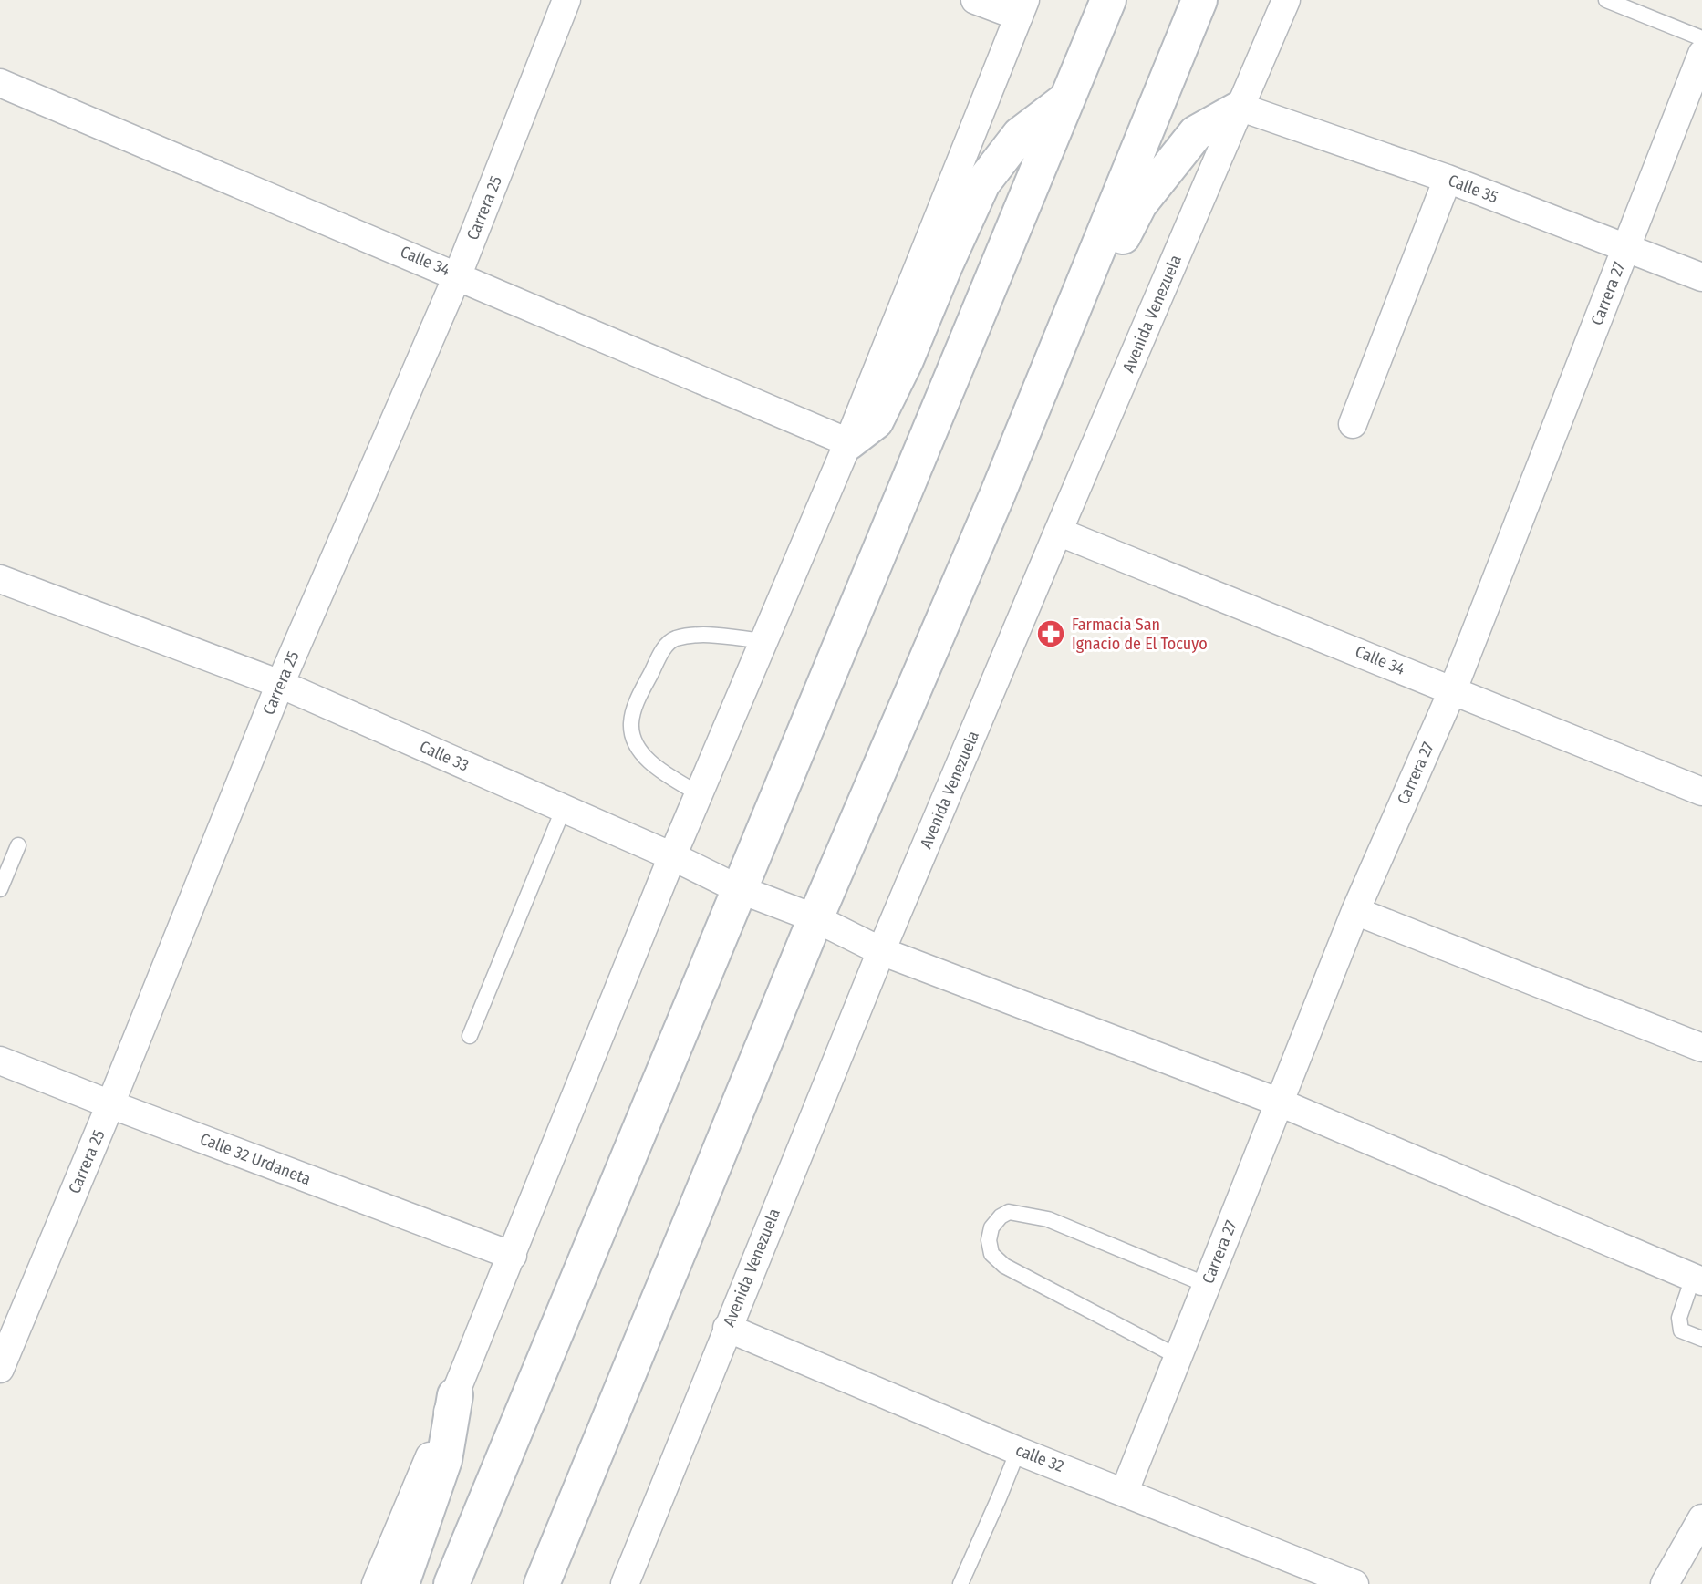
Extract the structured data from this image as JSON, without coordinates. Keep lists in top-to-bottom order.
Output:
{
  "streets": {
    "street": [
      "Calle 35",
      "Carrera 25",
      "Calle 34",
      "Carrera 27",
      "Avenida Venezuela",
      "Calle 33",
      "Calle 32 Urdaneta",
      "calle 32"
    ]
  },
  "crossings": [
    ["Calle 35", "Carrera 27"],
    ["Calle 35", "Avenida Venezuela"],
    ["Carrera 25", "Calle 34"],
    ["Carrera 25", "Calle 33"],
    ["Carrera 25", "Calle 32 Urdaneta"],
    ["Calle 34", "Carrera 27"],
    ["Calle 34", "Avenida Venezuela"],
    ["Carrera 27", "Calle 33"],
    ["Carrera 27", "calle 32"],
    ["Avenida Venezuela", "Calle 33"],
    ["Avenida Venezuela", "calle 32"]
  ],
  "places": {
    "pharmacy": ["Farmacia San Ignacio de El Tocuyo"]
  }
}
